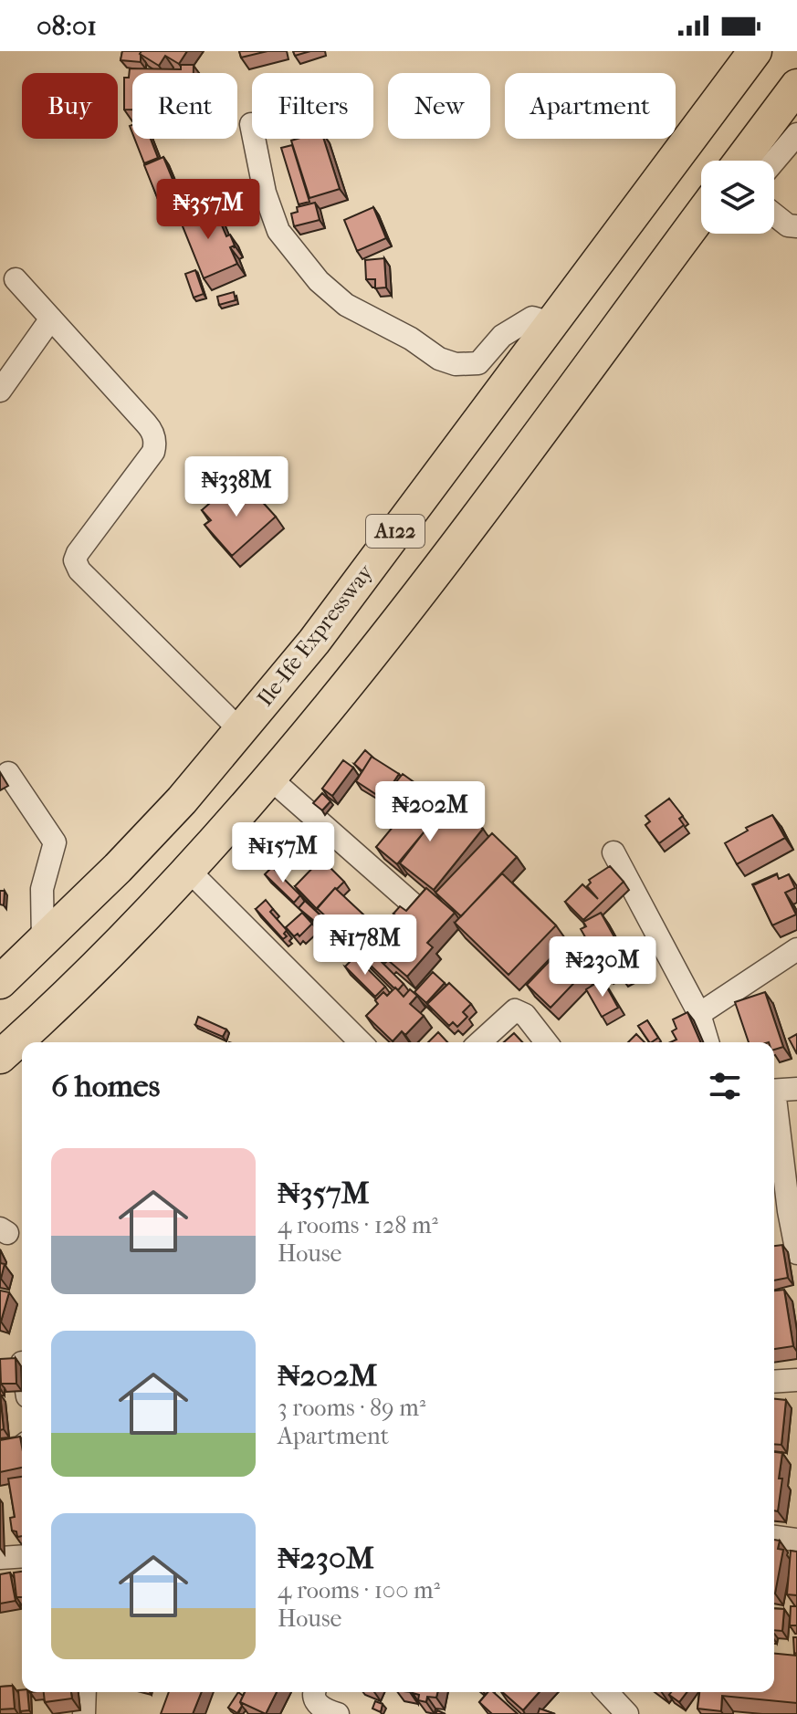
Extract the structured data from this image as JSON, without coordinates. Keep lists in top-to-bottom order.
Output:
{
  "streets": {
    "highway": ["A122", "Ile-Ife Expressway"]
  },
  "page": {
    "status": "08:01",
    "chip": [
      "Buy",
      "Rent",
      "Filters",
      "New",
      "Apartment"
    ],
    "price": [
      "₦357M",
      "₦338M",
      "₦202M",
      "₦157M",
      "₦178M",
      "₦230M"
    ],
    "heading": "6 homes",
    "list": [
      {
        "name": "₦357M",
        "note": "4 rooms · 128 m² · House"
      },
      {
        "name": "₦202M",
        "note": "3 rooms · 89 m² · Apartment"
      },
      {
        "name": "₦230M",
        "note": "4 rooms · 100 m² · House"
      }
    ]
  }
}
